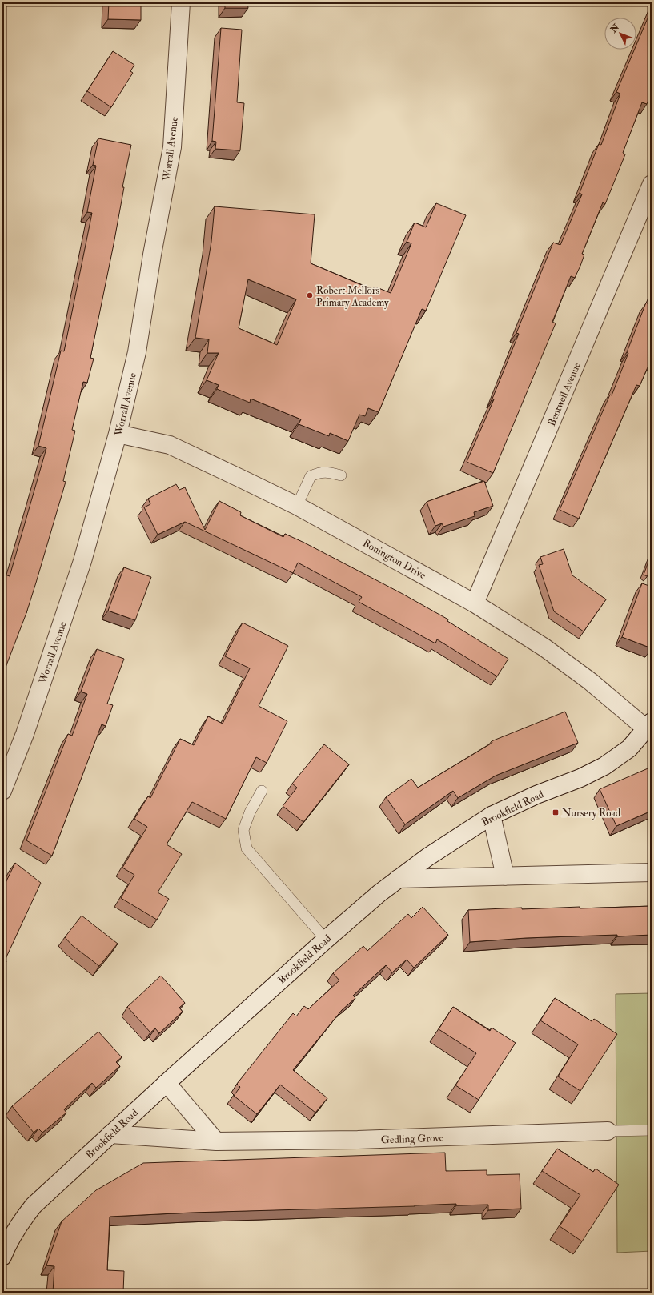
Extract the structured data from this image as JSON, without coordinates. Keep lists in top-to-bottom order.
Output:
{
  "streets": {
    "street": [
      "Worrall Avenue",
      "Bentwell Avenue",
      "Bonington Drive",
      "Brookfield Road",
      "Gedling Grove"
    ]
  },
  "crossings": [
    ["Worrall Avenue", "Bonington Drive"],
    ["Bentwell Avenue", "Bonington Drive"],
    ["Bonington Drive", "Brookfield Road"],
    ["Brookfield Road", "Gedling Grove"]
  ],
  "places": {
    "other": ["Robert Mellors Primary Academy"],
    "transit": ["Nursery Road"]
  },
  "north": "top left"
}
